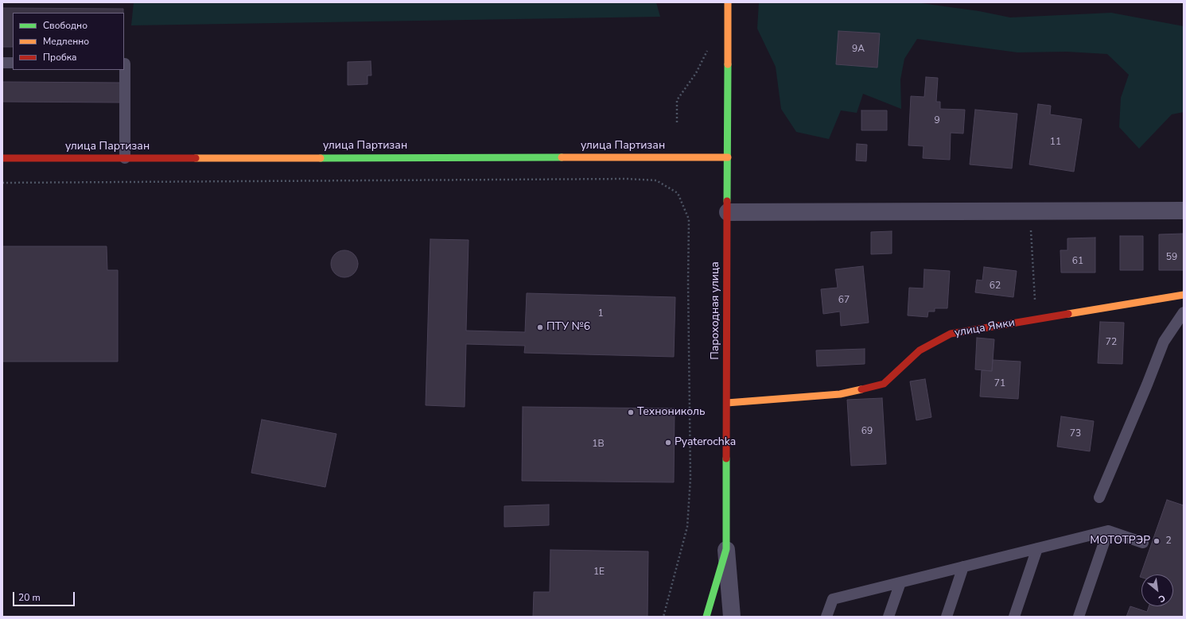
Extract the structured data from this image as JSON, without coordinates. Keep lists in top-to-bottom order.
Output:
{
  "streets": {
    "street": ["улица Партизан", "Пароходная улица", "улица Ямки"]
  },
  "crossings": [
    ["улица Партизан", "Пароходная улица"],
    ["Пароходная улица", "улица Ямки"]
  ],
  "places": [
    "ПТУ №6",
    "Технониколь",
    "Pyaterochka",
    "МОТОТРЭР"
  ],
  "house_numbers": [
    "9А",
    "9",
    "11",
    "59",
    "61",
    "62",
    "67",
    "1",
    "72",
    "71",
    "69",
    "73",
    "1В",
    "2",
    "1Е"
  ],
  "legend": ["Свободно", "Медленно", "Пробка"],
  "scale_bar": "20 m",
  "north": "bottom right"
}
